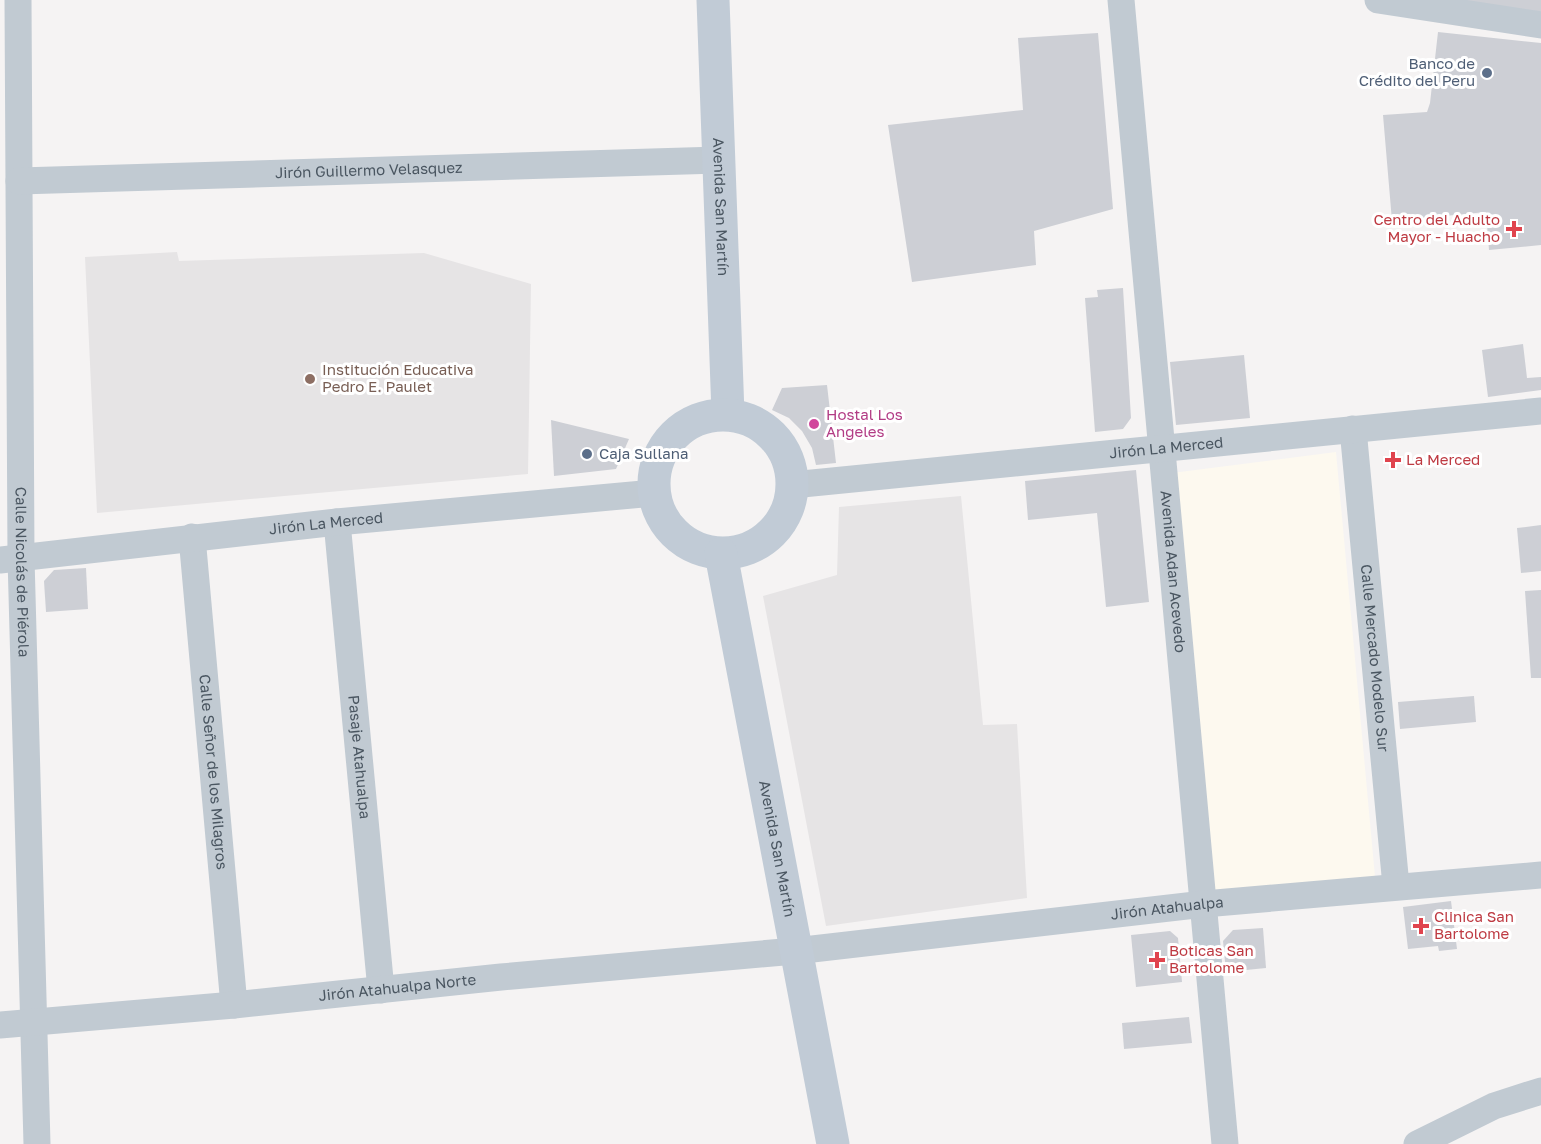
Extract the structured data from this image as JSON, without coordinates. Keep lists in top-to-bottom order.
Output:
{
  "streets": {
    "street": [
      "Jirón Guillermo Velasquez",
      "Avenida San Martín",
      "Jirón La Merced",
      "Calle Nicolás de Piérola",
      "Avenida Adan Acevedo",
      "Calle Mercado Modelo Sur",
      "Pasaje Atahualpa",
      "Calle Señor de los Milagros",
      "Jirón Atahualpa",
      "Jirón Atahualpa Norte"
    ]
  },
  "crossings": [
    ["Jirón Guillermo Velasquez", "Avenida San Martín"],
    ["Jirón Guillermo Velasquez", "Calle Nicolás de Piérola"],
    ["Avenida San Martín", "Jirón La Merced"],
    ["Avenida San Martín", "Jirón Atahualpa"],
    ["Avenida San Martín", "Jirón Atahualpa Norte"],
    ["Jirón La Merced", "Calle Nicolás de Piérola"],
    ["Jirón La Merced", "Avenida Adan Acevedo"],
    ["Jirón La Merced", "Calle Mercado Modelo Sur"],
    ["Jirón La Merced", "Pasaje Atahualpa"],
    ["Jirón La Merced", "Calle Señor de los Milagros"],
    ["Calle Nicolás de Piérola", "Jirón Atahualpa Norte"],
    ["Avenida Adan Acevedo", "Jirón Atahualpa"],
    ["Calle Mercado Modelo Sur", "Jirón Atahualpa"],
    ["Pasaje Atahualpa", "Jirón Atahualpa Norte"],
    ["Calle Señor de los Milagros", "Jirón Atahualpa Norte"],
    ["Jirón Atahualpa", "Jirón Atahualpa Norte"]
  ],
  "places": {
    "other": [
      "Banco de Crédito del Peru",
      "Institución Educativa Pedro E. Paulet",
      "Hostal Los Angeles",
      "Caja Sullana"
    ],
    "health": [
      "Centro del Adulto Mayor - Huacho",
      "La Merced",
      "Clinica San Bartolome",
      "Boticas San Bartolome"
    ]
  }
}
